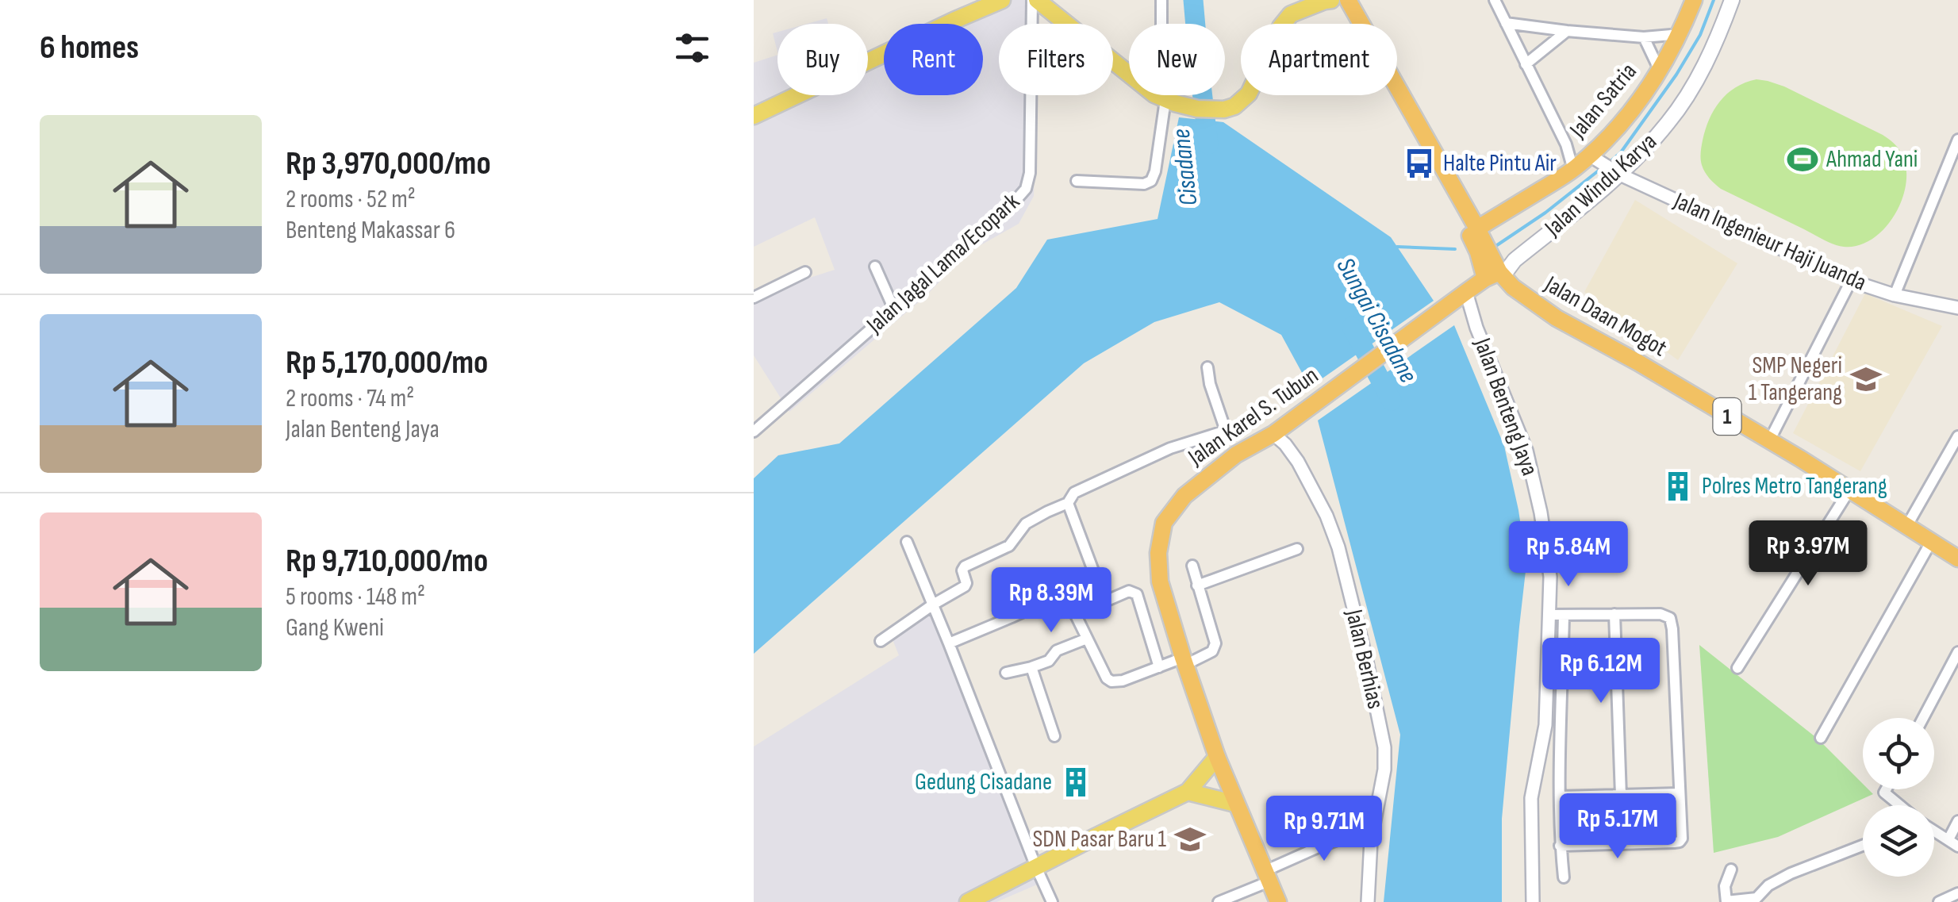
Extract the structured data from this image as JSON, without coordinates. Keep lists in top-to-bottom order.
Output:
{
  "streets": {
    "highway": [
      "Jalan Satria",
      "Jalan Daan Mogot",
      "Jalan Karel S. Tubun",
      "1"
    ],
    "main road": ["Jalan Windu Karya"],
    "street": [
      "Jalan Ingenieur Haji Juanda",
      "Jalan Jagal Lama/Ecopark",
      "Jalan Benteng Jaya",
      "Jalan Berhias"
    ]
  },
  "crossings": [
    ["Jalan Satria", "Jalan Ingenieur Haji Juanda"],
    ["Jalan Satria", "Jalan Daan Mogot"],
    ["Jalan Windu Karya", "Jalan Ingenieur Haji Juanda"],
    ["Jalan Windu Karya", "Jalan Daan Mogot"],
    ["Jalan Windu Karya", "Jalan Karel S. Tubun"],
    ["Jalan Daan Mogot", "Jalan Karel S. Tubun"],
    ["Jalan Benteng Jaya", "Jalan Karel S. Tubun"],
    ["Jalan Karel S. Tubun", "Jalan Berhias"]
  ],
  "water": ["Cisadane", "Sungai Cisadane"],
  "places": {
    "sports": ["Ahmad Yani"],
    "bus stop": ["Halte Pintu Air"],
    "school or university": ["SMP Negeri 1 Tangerang", "SDN Pasar Baru 1"],
    "building": ["Polres Metro Tangerang", "Gedung Cisadane"]
  },
  "page": {
    "heading": "6 homes",
    "chip": [
      "Buy",
      "Rent",
      "Filters",
      "New",
      "Apartment"
    ],
    "list": [
      {
        "name": "Rp 3,970,000/mo",
        "note": "2 rooms · 52 m² · Benteng Makassar 6"
      },
      {
        "name": "Rp 5,170,000/mo",
        "note": "2 rooms · 74 m² · Jalan Benteng Jaya"
      },
      {
        "name": "Rp 9,710,000/mo",
        "note": "5 rooms · 148 m² · Gang Kweni"
      }
    ],
    "price": [
      "Rp 3.97M",
      "Rp 5.84M",
      "Rp 8.39M",
      "Rp 6.12M",
      "Rp 5.17M",
      "Rp 9.71M"
    ]
  }
}
